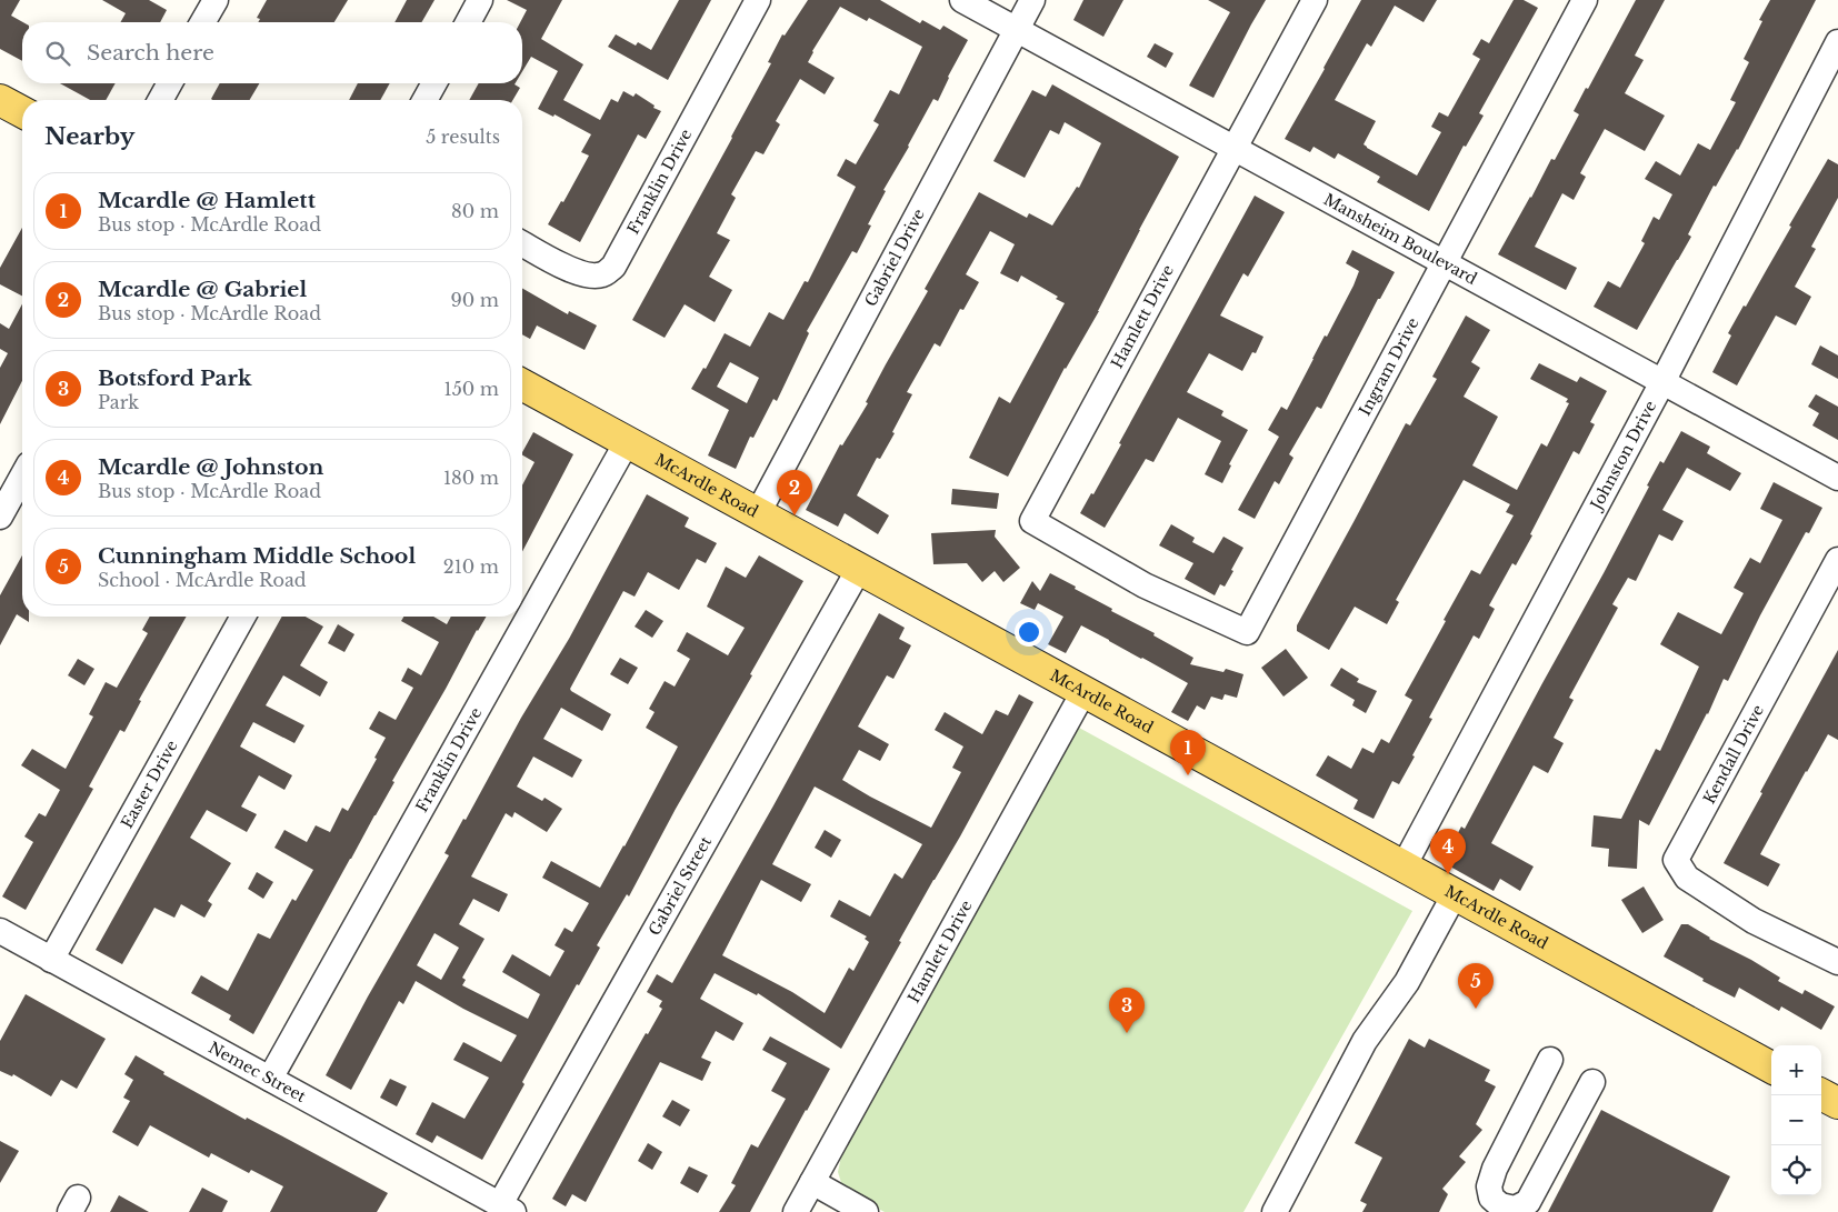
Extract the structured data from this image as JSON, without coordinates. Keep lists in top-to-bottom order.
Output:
{
  "streets": {
    "main road": ["McArdle Road"],
    "street": [
      "Franklin Drive",
      "Mansheim Boulevard",
      "Gabriel Drive",
      "Hamlett Drive",
      "Ingram Drive",
      "Johnston Drive",
      "Kendall Drive",
      "Easter Drive",
      "Gabriel Street",
      "Nemec Street"
    ]
  },
  "crossings": [
    ["Franklin Drive", "McArdle Road"],
    ["Franklin Drive", "Nemec Street"],
    ["Mansheim Boulevard", "Gabriel Drive"],
    ["Mansheim Boulevard", "Hamlett Drive"],
    ["Mansheim Boulevard", "Ingram Drive"],
    ["Mansheim Boulevard", "Johnston Drive"],
    ["Gabriel Drive", "McArdle Road"],
    ["Hamlett Drive", "Ingram Drive"],
    ["Hamlett Drive", "McArdle Road"],
    ["Johnston Drive", "McArdle Road"],
    ["McArdle Road", "Gabriel Street"],
    ["Easter Drive", "Nemec Street"],
    ["Gabriel Street", "Nemec Street"]
  ],
  "page": {
    "search": "Search here",
    "heading": ["Nearby", "5 results"],
    "list": [
      {
        "mark": "1",
        "name": "Mcardle @ Hamlett",
        "note": "Bus stop · McArdle Road",
        "value": "80 m"
      },
      {
        "mark": "2",
        "name": "Mcardle @ Gabriel",
        "note": "Bus stop · McArdle Road",
        "value": "90 m"
      },
      {
        "mark": "3",
        "name": "Botsford Park",
        "note": "Park",
        "value": "150 m"
      },
      {
        "mark": "4",
        "name": "Mcardle @ Johnston",
        "note": "Bus stop · McArdle Road",
        "value": "180 m"
      },
      {
        "mark": "5",
        "name": "Cunningham Middle School",
        "note": "School · McArdle Road",
        "value": "210 m"
      }
    ],
    "pins": [
      "2",
      "1",
      "4",
      "5",
      "3"
    ],
    "map_buttons": ["+", "−"]
  }
}
